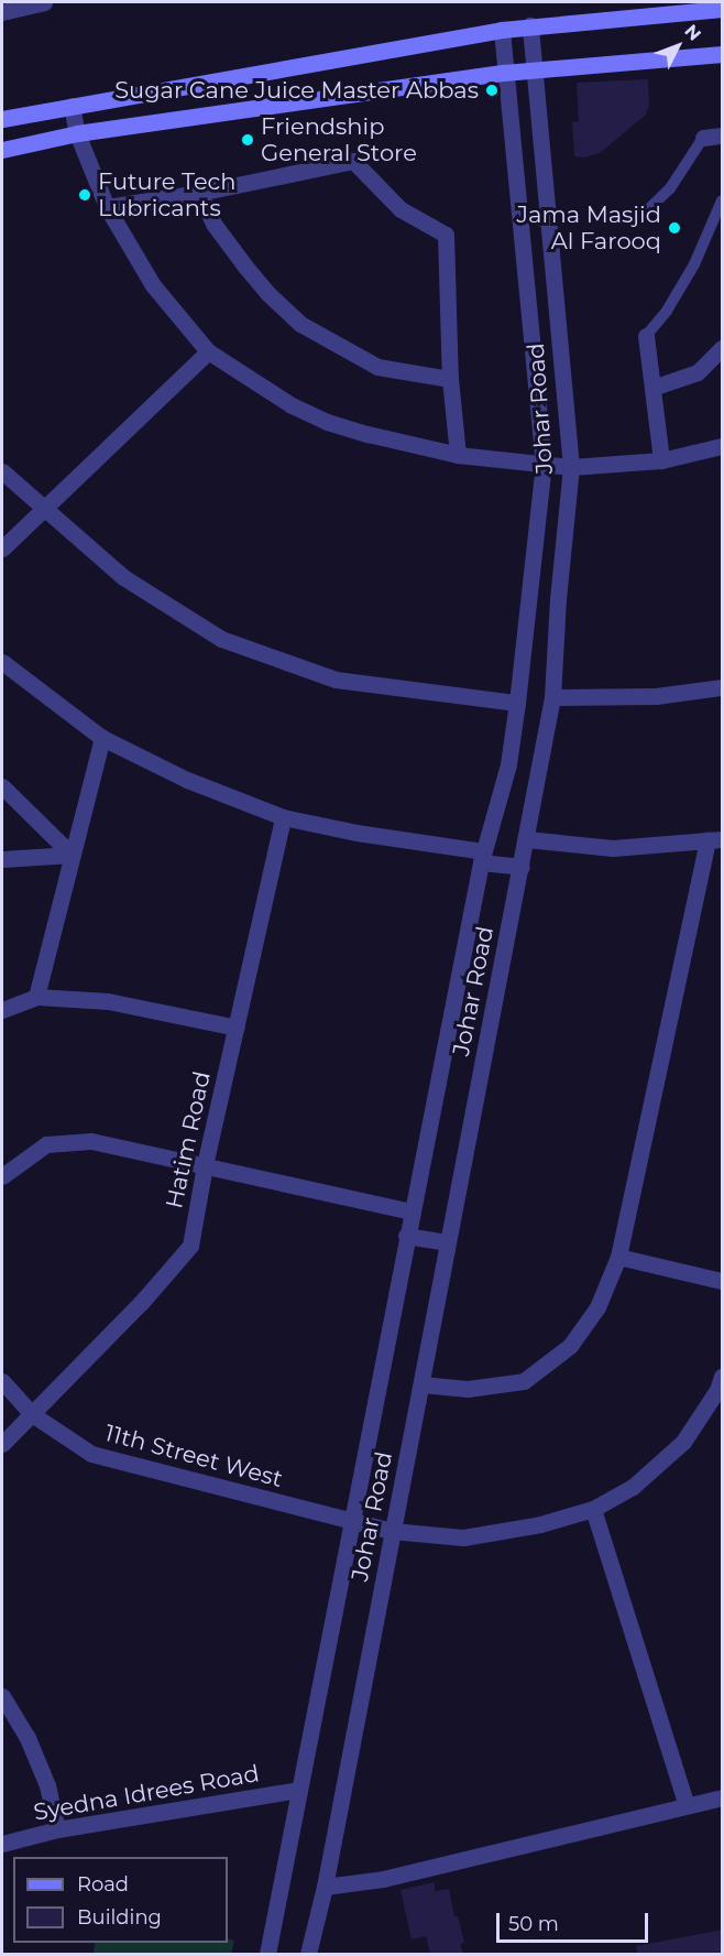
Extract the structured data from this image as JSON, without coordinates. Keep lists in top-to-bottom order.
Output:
{
  "streets": {
    "street": [
      "Johar Road",
      "Hatim Road",
      "11th Street West",
      "Syedna Idrees Road"
    ]
  },
  "crossings": [
    ["Johar Road", "11th Street West"],
    ["Johar Road", "Syedna Idrees Road"],
    ["Hatim Road", "11th Street West"]
  ],
  "places": [
    "Sugar Cane Juice Master Abbas",
    "Friendship General Store",
    "Future Tech Lubricants",
    "Jama Masjid Al Farooq"
  ],
  "legend": ["Road", "Building"],
  "scale_bar": "50 m",
  "north": "top right"
}
